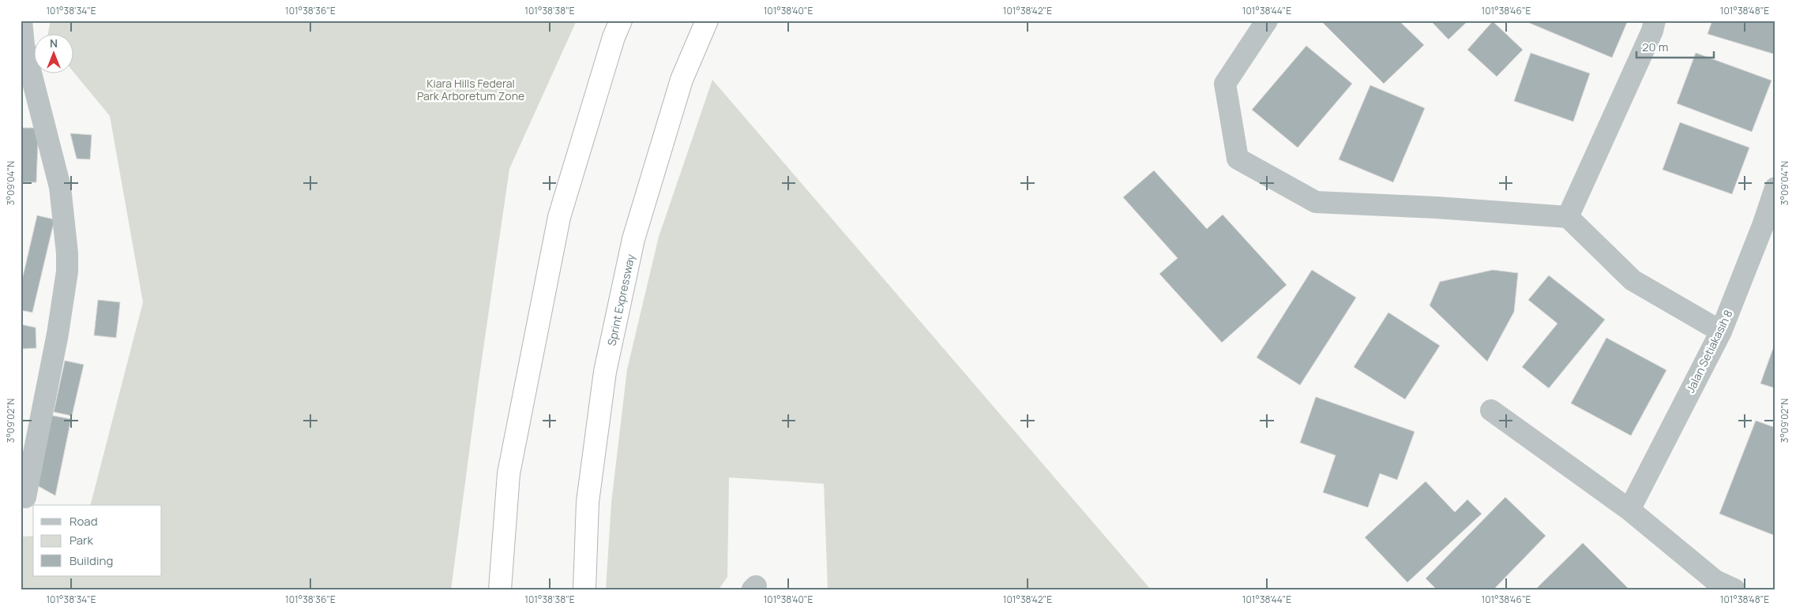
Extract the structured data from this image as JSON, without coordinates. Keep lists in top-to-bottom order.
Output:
{
  "streets": {
    "highway": ["Sprint Expressway"],
    "street": ["Jalan Setiakasih 8"]
  },
  "parks": ["Kiara Hills Federal Park Arboretum Zone"],
  "legend": ["Road", "Park", "Building"],
  "scale_bar": "20 m",
  "north": "top",
  "coordinates": [
    "101°38'34\"E",
    "101°38'36\"E",
    "101°38'38\"E",
    "101°38'40\"E",
    "101°38'42\"E",
    "101°38'44\"E",
    "101°38'46\"E",
    "101°38'48\"E",
    "3°09'04\"N",
    "3°09'02\"N"
  ]
}
